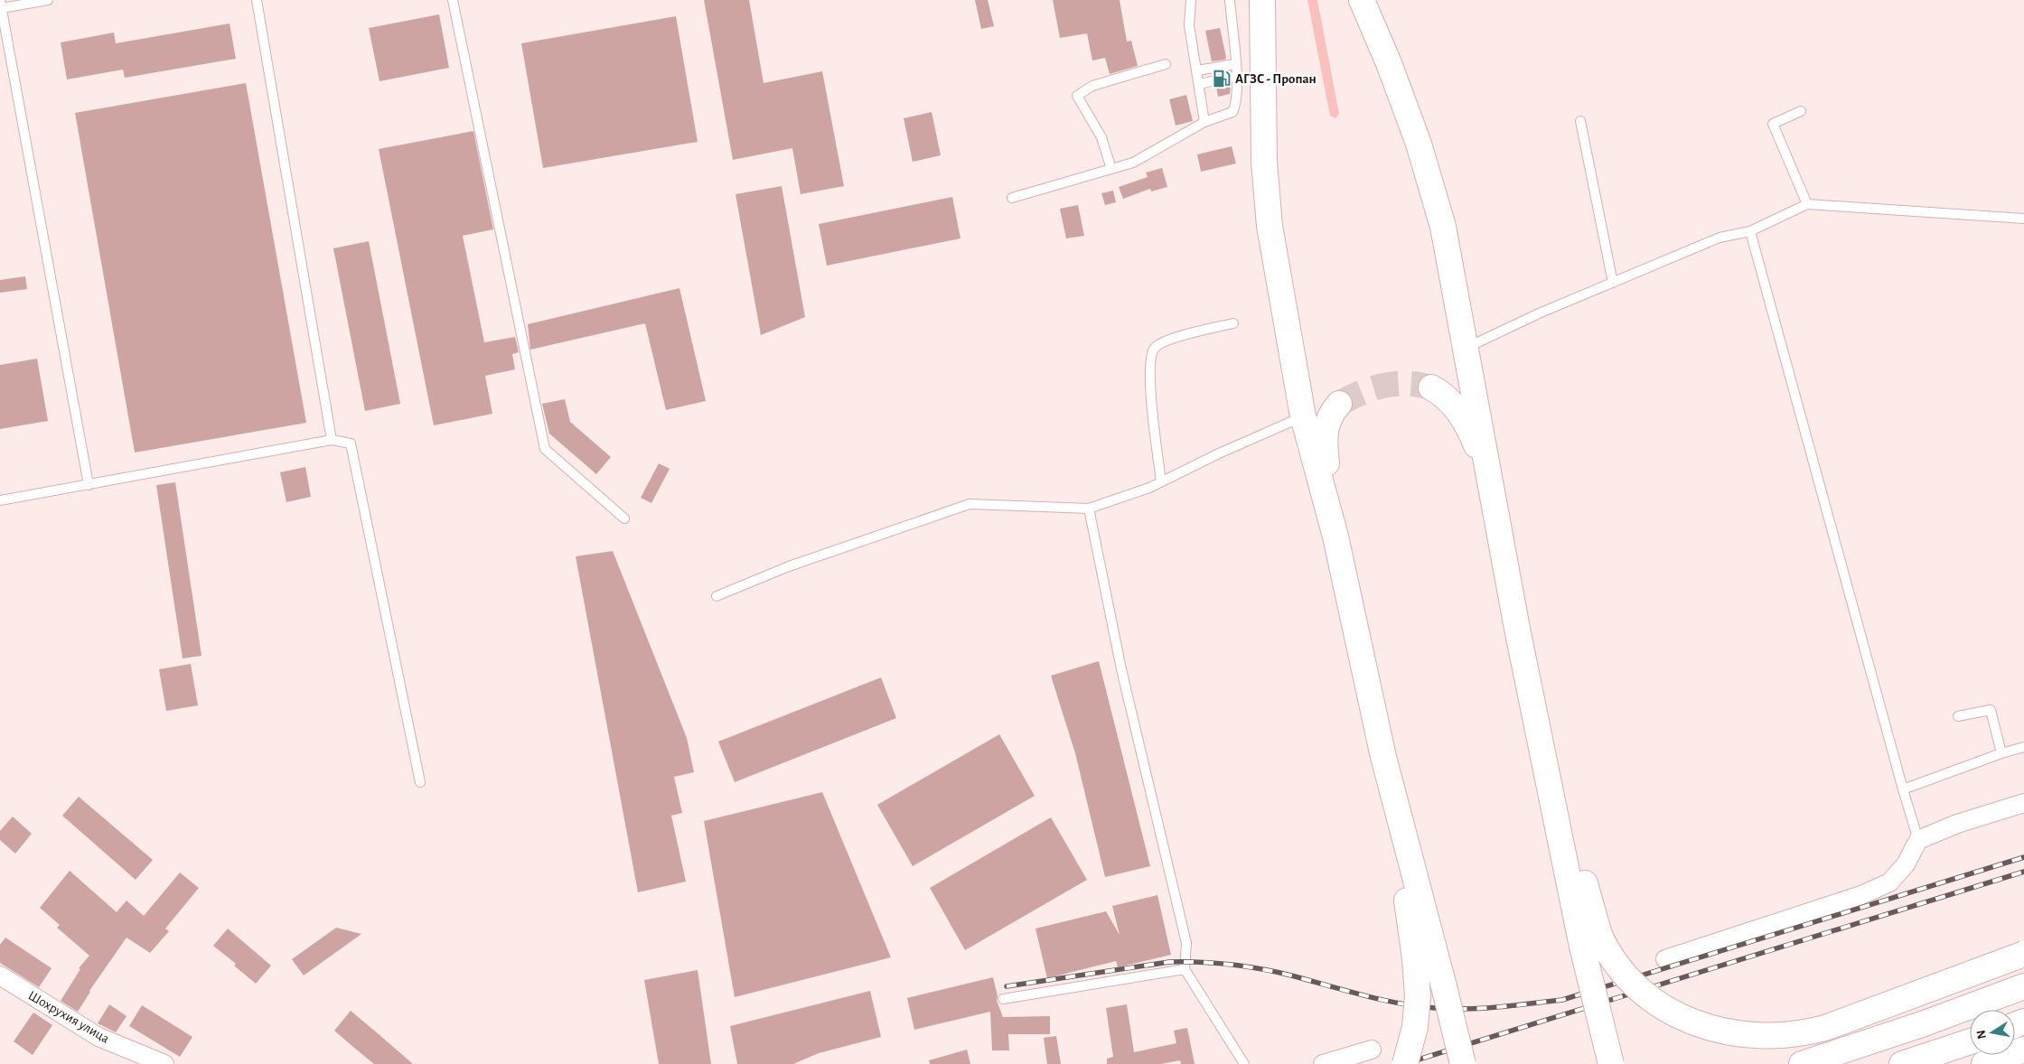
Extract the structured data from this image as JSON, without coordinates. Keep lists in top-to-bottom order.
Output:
{
  "streets": {
    "street": ["Шохрухия улица"]
  },
  "places": {
    "fuel station": ["АГЗС - Пропан"]
  },
  "north": "left"
}
